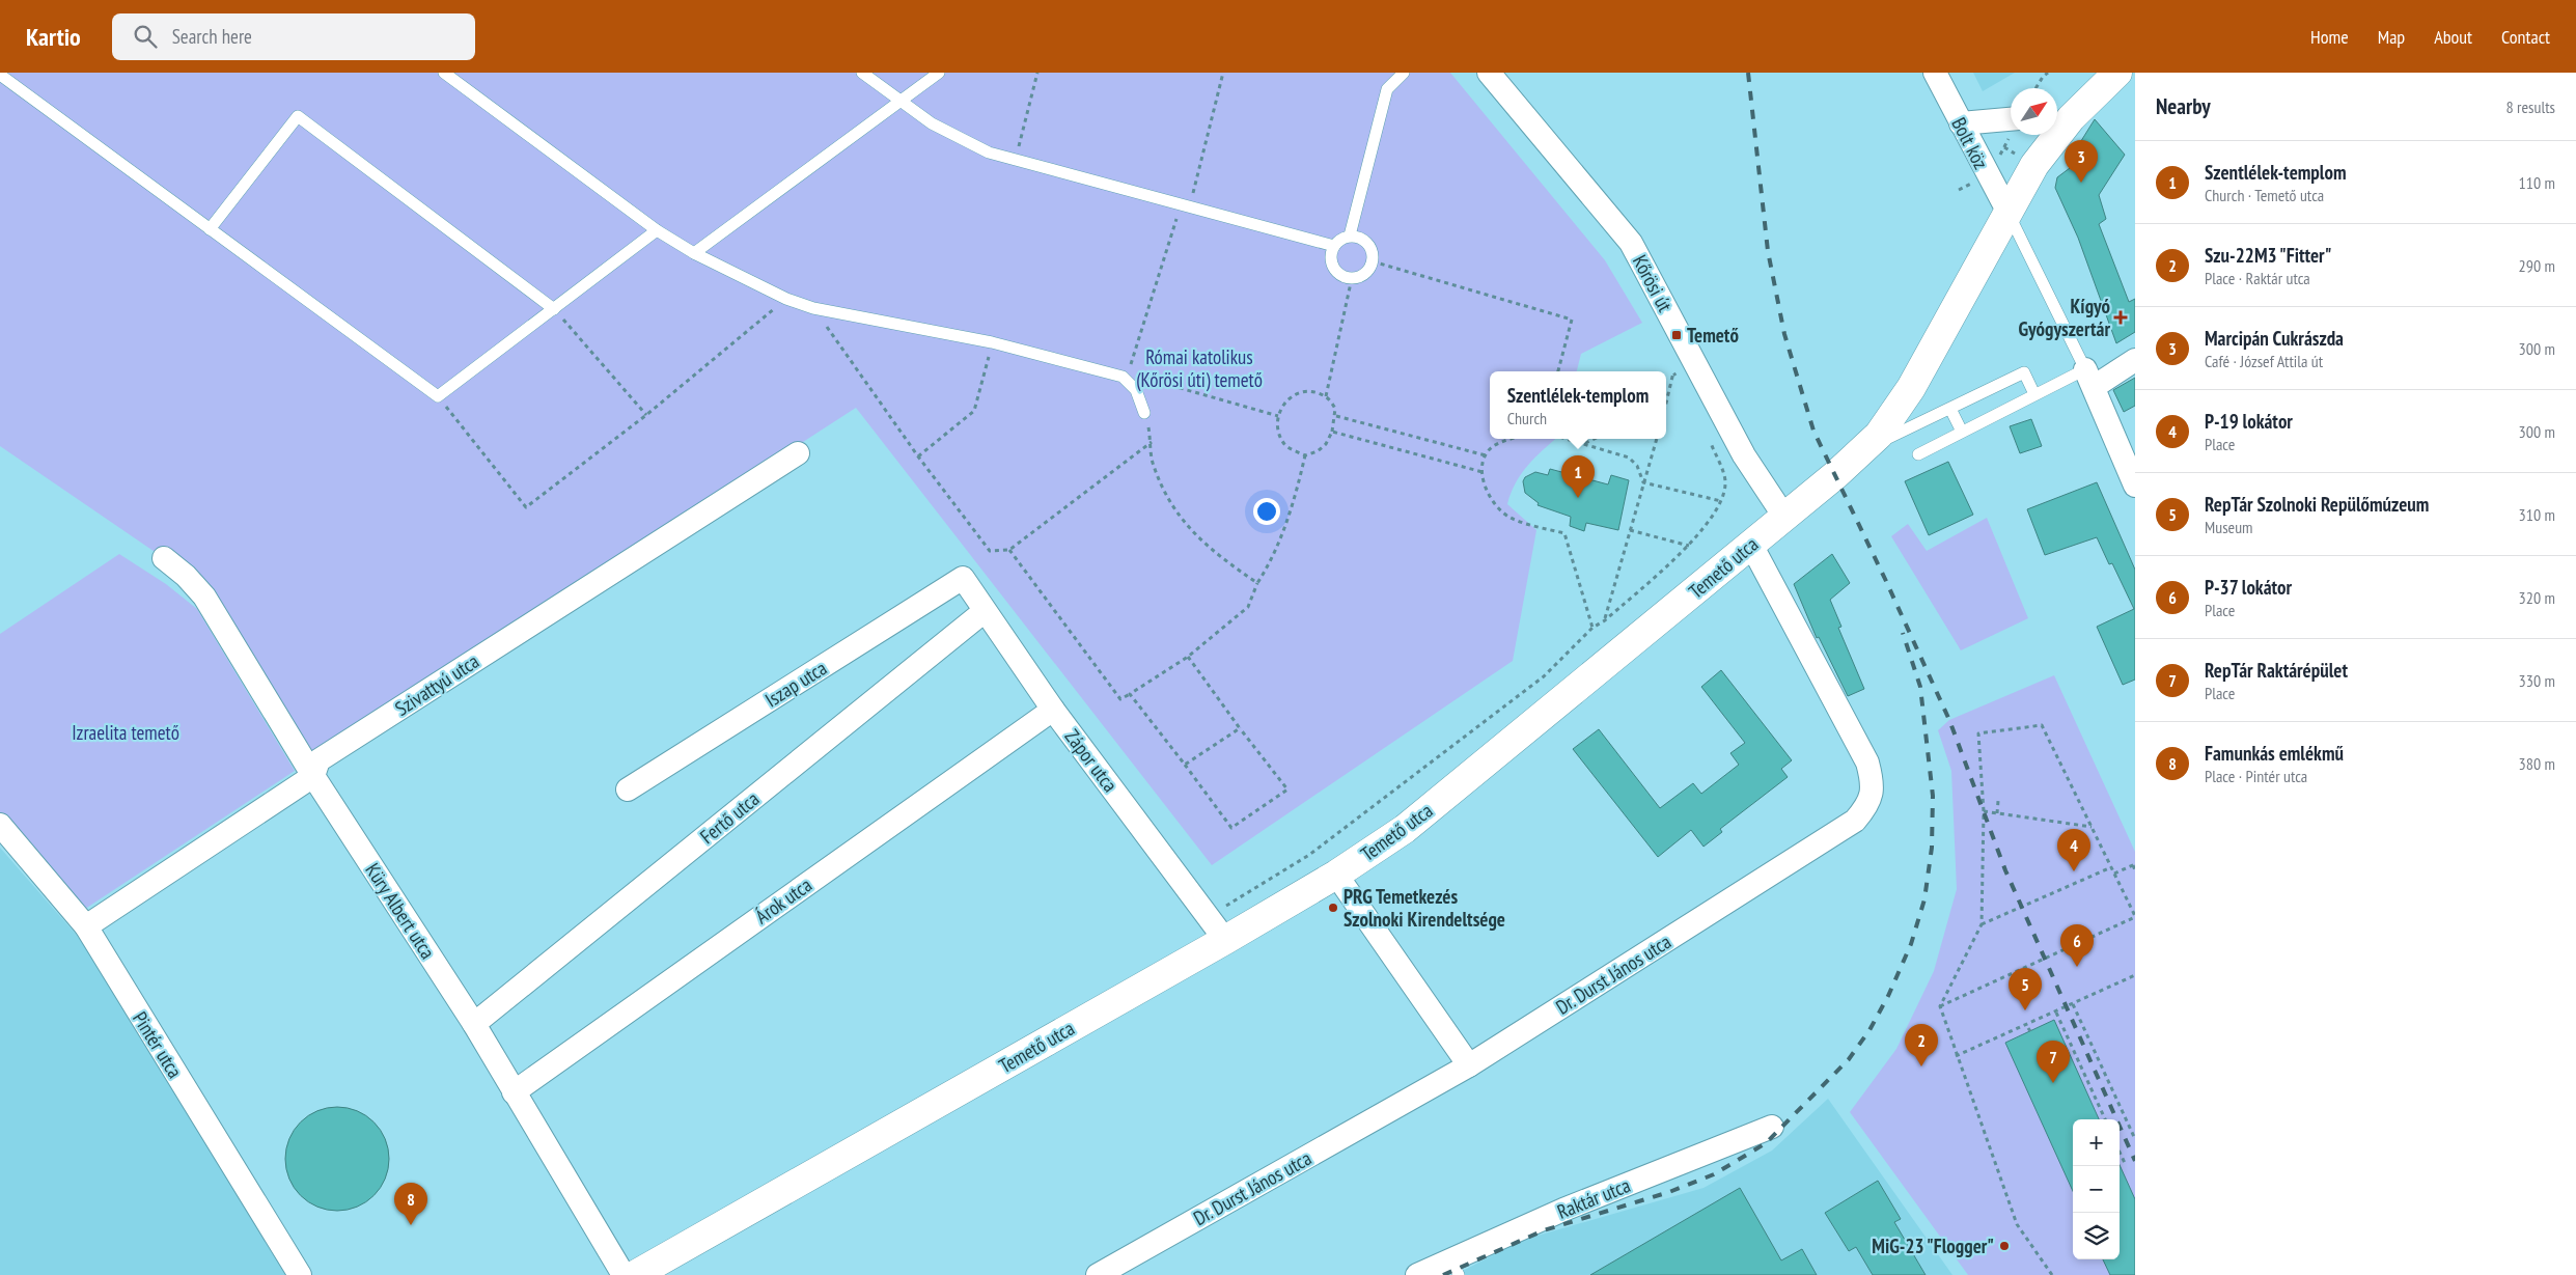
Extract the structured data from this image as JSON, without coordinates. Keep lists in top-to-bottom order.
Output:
{
  "streets": {
    "main road": ["Temető utca"],
    "street": [
      "Bolt köz",
      "Kőrösi út",
      "Iszap utca",
      "Szivattyú utca",
      "Zápor utca",
      "Fertő utca",
      "Árok utca",
      "Küry Albert utca",
      "Dr. Durst János utca",
      "Pintér utca",
      "Raktár utca"
    ]
  },
  "crossings": [
    ["Bolt köz", "Temető utca"],
    ["Kőrösi út", "Temető utca"],
    ["Temető utca", "Zápor utca"],
    ["Temető utca", "Dr. Durst János utca"],
    ["Iszap utca", "Zápor utca"],
    ["Szivattyú utca", "Küry Albert utca"],
    ["Szivattyú utca", "Pintér utca"],
    ["Zápor utca", "Fertő utca"],
    ["Zápor utca", "Árok utca"],
    ["Fertő utca", "Küry Albert utca"],
    ["Árok utca", "Küry Albert utca"]
  ],
  "parks": ["Római katolikus (Kőrösi úti) temető", "Izraelita temető"],
  "places": {
    "health": ["Kígyó Gyógyszertár"],
    "transit": ["Temető"],
    "other": ["PRG Temetkezés Szolnoki Kirendeltsége", "MiG-23 \"Flogger\""]
  },
  "north": "top right",
  "page": {
    "header": "Kartio",
    "search": "Search here",
    "nav": [
      "Home",
      "Map",
      "About",
      "Contact"
    ],
    "heading": ["Nearby", "8 results"],
    "pins": [
      "3",
      "1",
      "4",
      "6",
      "5",
      "2",
      "7",
      "8"
    ],
    "list": [
      {
        "mark": "1",
        "name": "Szentlélek-templom",
        "note": "Church · Temető utca",
        "value": "110 m"
      },
      {
        "mark": "2",
        "name": "Szu-22M3 \"Fitter\"",
        "note": "Place · Raktár utca",
        "value": "290 m"
      },
      {
        "mark": "3",
        "name": "Marcipán Cukrászda",
        "note": "Café · József Attila út",
        "value": "300 m"
      },
      {
        "mark": "4",
        "name": "P-19 lokátor",
        "note": "Place",
        "value": "300 m"
      },
      {
        "mark": "5",
        "name": "RepTár Szolnoki Repülőmúzeum",
        "note": "Museum",
        "value": "310 m"
      },
      {
        "mark": "6",
        "name": "P-37 lokátor",
        "note": "Place",
        "value": "320 m"
      },
      {
        "mark": "7",
        "name": "RepTár Raktárépület",
        "note": "Place",
        "value": "330 m"
      },
      {
        "mark": "8",
        "name": "Famunkás emlékmű",
        "note": "Place · Pintér utca",
        "value": "380 m"
      }
    ],
    "popup": ["Szentlélek-templom", "Church"],
    "map_buttons": ["+", "−"]
  }
}
